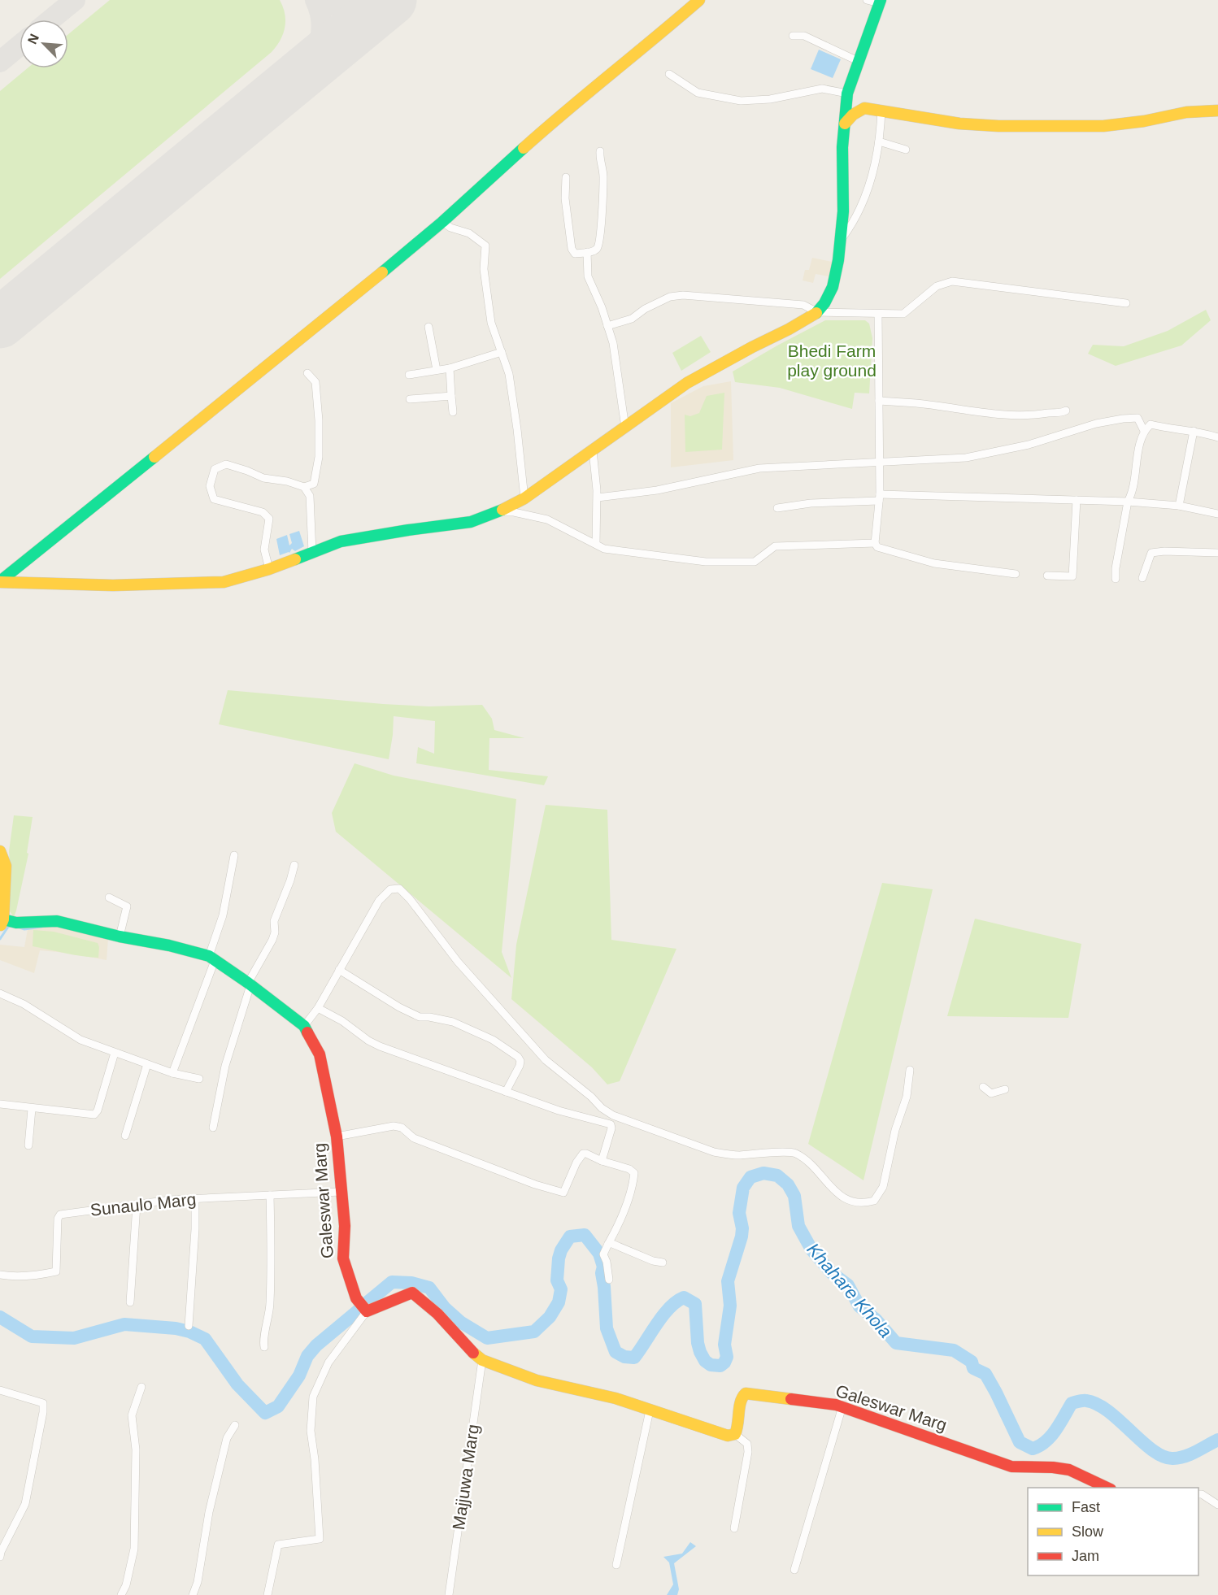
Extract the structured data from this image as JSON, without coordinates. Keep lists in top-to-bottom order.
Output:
{
  "streets": {
    "street": ["Galeswar Marg", "Sunaulo Marg", "Majjuwa Marg"]
  },
  "crossings": [
    ["Galeswar Marg", "Sunaulo Marg"]
  ],
  "water": ["Khahare Khola"],
  "parks": ["Bhedi Farm play ground"],
  "legend": ["Fast", "Slow", "Jam"],
  "north": "top left"
}
